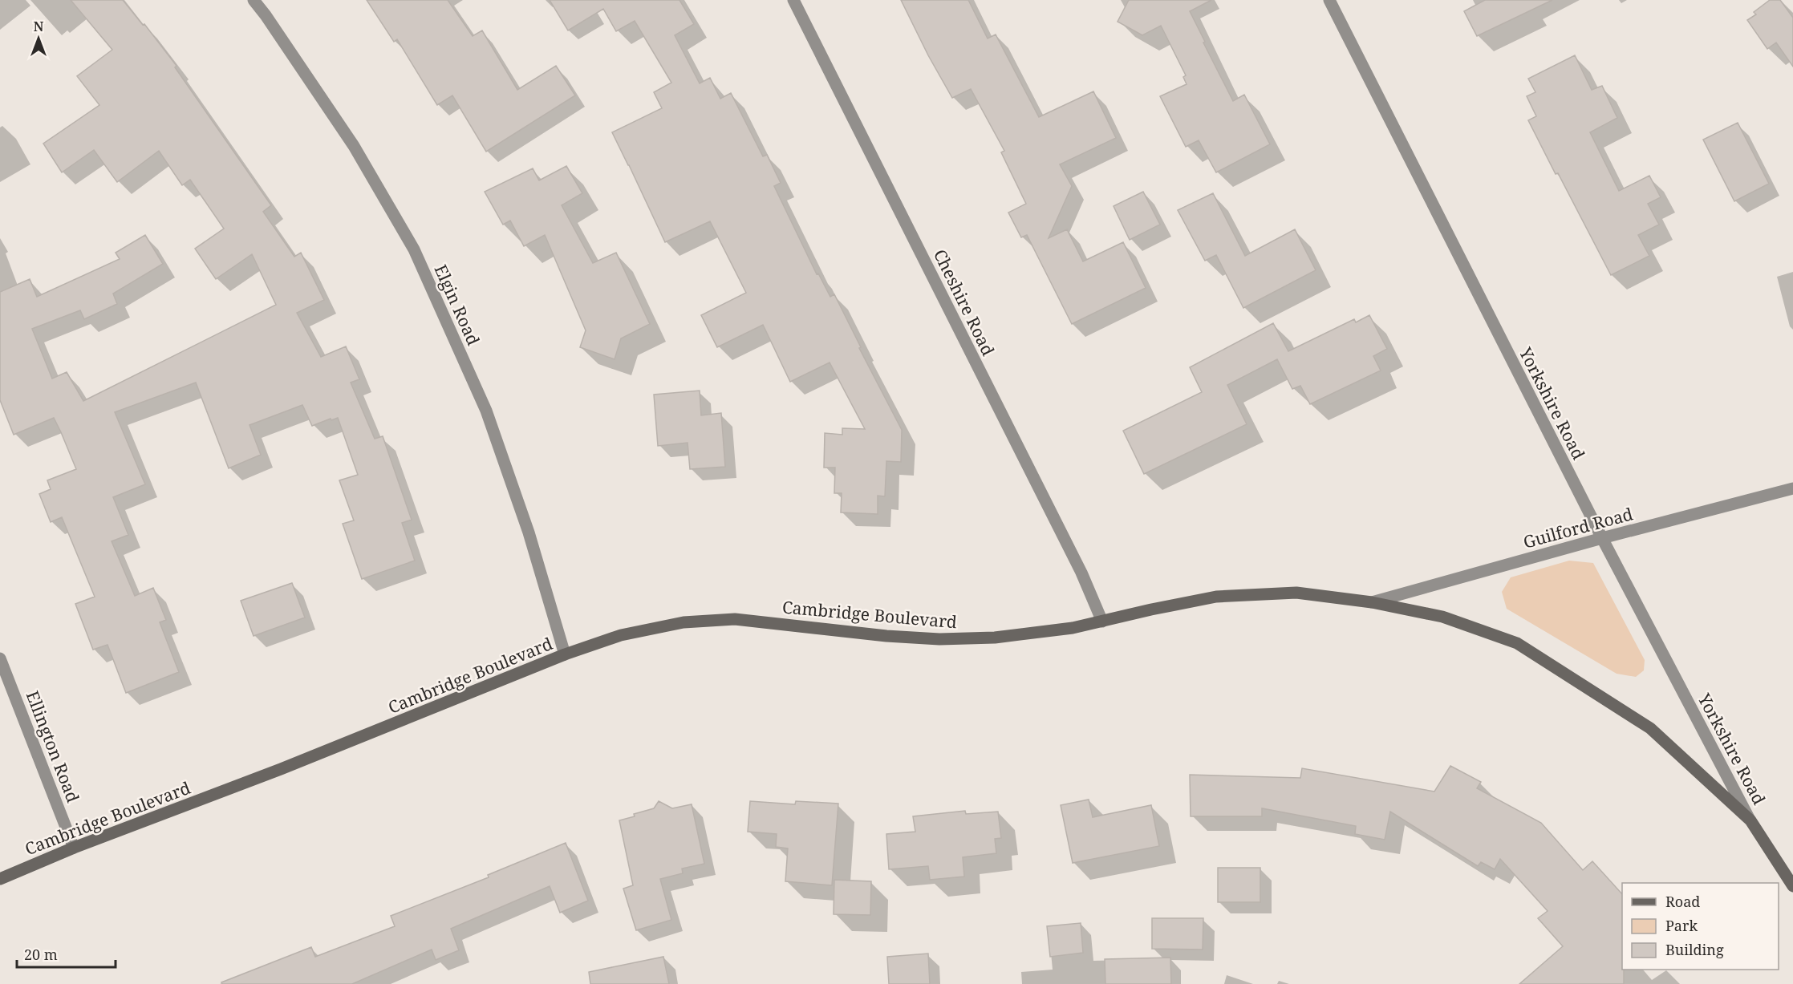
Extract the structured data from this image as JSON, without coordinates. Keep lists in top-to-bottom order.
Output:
{
  "streets": {
    "street": [
      "Cheshire Road",
      "Elgin Road",
      "Yorkshire Road",
      "Guilford Road",
      "Cambridge Boulevard",
      "Ellington Road"
    ]
  },
  "crossings": [
    ["Cheshire Road", "Cambridge Boulevard"],
    ["Elgin Road", "Cambridge Boulevard"],
    ["Yorkshire Road", "Guilford Road"],
    ["Yorkshire Road", "Cambridge Boulevard"],
    ["Guilford Road", "Cambridge Boulevard"],
    ["Cambridge Boulevard", "Ellington Road"]
  ],
  "legend": ["Road", "Park", "Building"],
  "scale_bar": "20 m",
  "north": "top"
}
